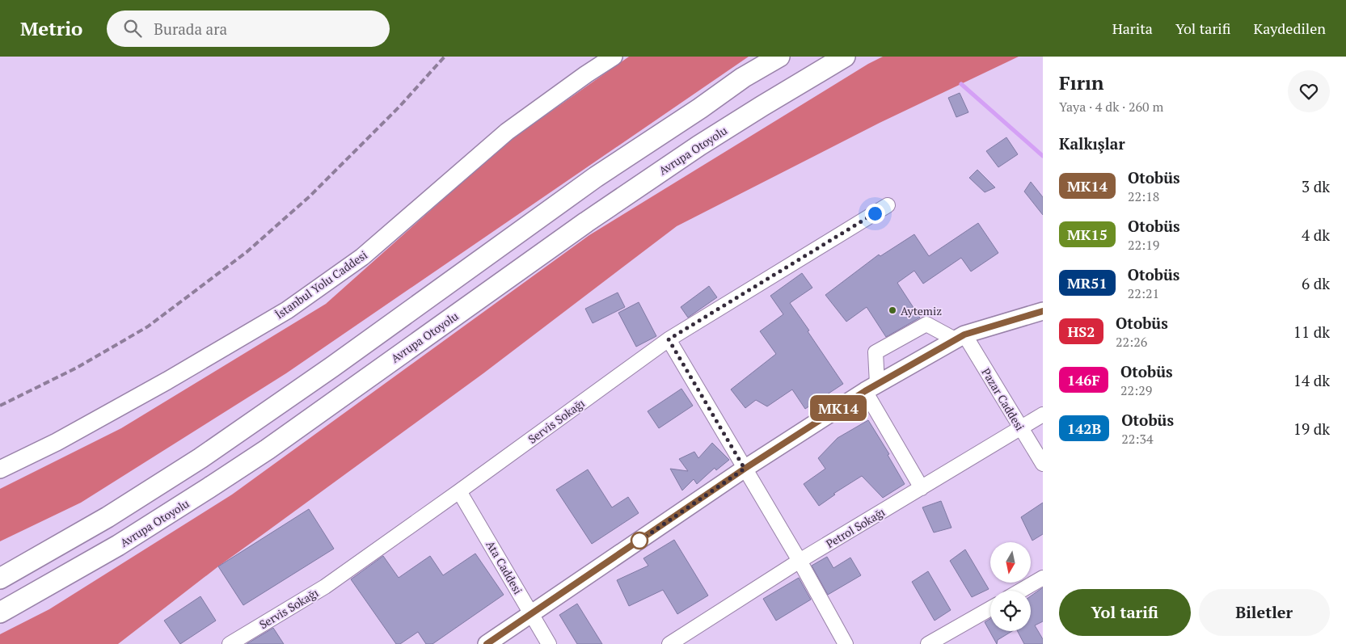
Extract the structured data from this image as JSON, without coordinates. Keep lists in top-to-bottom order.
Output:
{
  "streets": {
    "highway": ["Avrupa Otoyolu"],
    "main road": ["İstanbul Yolu Caddesi"],
    "street": [
      "Pazar Caddesi",
      "Servis Sokağı",
      "Petrol Sokağı",
      "Ata Caddesi"
    ]
  },
  "crossings": [
    ["Pazar Caddesi", "Petrol Sokağı"],
    ["Servis Sokağı", "Ata Caddesi"]
  ],
  "places": ["Aytemiz"],
  "lines": ["bus line MK14"],
  "north": "bottom",
  "page": {
    "header": "Metrio",
    "search": "Burada ara",
    "nav": ["Harita", "Yol tarifi", "Kaydedilen"],
    "on_map": "MK14",
    "heading": [
      ["Fırın", "Yaya · 4 dk · 260 m"],
      "Kalkışlar"
    ],
    "list": [
      {
        "mark": "MK14",
        "name": "Otobüs",
        "note": "22:18",
        "value": "3 dk"
      },
      {
        "mark": "MK15",
        "name": "Otobüs",
        "note": "22:19",
        "value": "4 dk"
      },
      {
        "mark": "MR51",
        "name": "Otobüs",
        "note": "22:21",
        "value": "6 dk"
      },
      {
        "mark": "HS2",
        "name": "Otobüs",
        "note": "22:26",
        "value": "11 dk"
      },
      {
        "mark": "146F",
        "name": "Otobüs",
        "note": "22:29",
        "value": "14 dk"
      },
      {
        "mark": "142B",
        "name": "Otobüs",
        "note": "22:34",
        "value": "19 dk"
      }
    ],
    "buttons": ["Yol tarifi", "Biletler"]
  }
}
